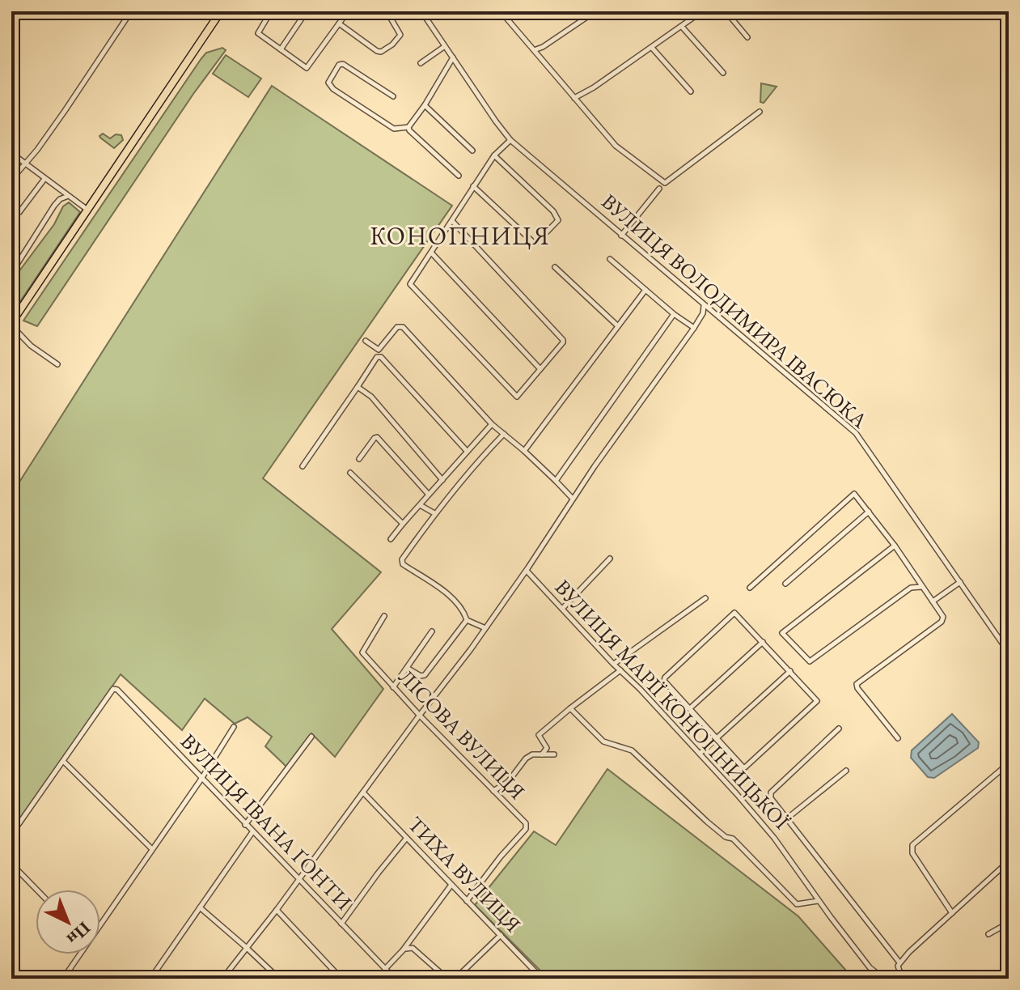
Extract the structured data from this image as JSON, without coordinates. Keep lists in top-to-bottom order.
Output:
{
  "streets": {
    "street": [
      "ВУЛИЦЯ ВОЛОДИМИРА ІВАСЮКА",
      "ВУЛИЦЯ МАРІЇ КОНОПНИЦЬКОЇ",
      "ЛІСОВА ВУЛИЦЯ",
      "ВУЛИЦЯ ІВАНА ҐОНТИ",
      "ТИХА ВУЛИЦЯ"
    ]
  },
  "crossings": [
    ["ЛІСОВА ВУЛИЦЯ", "ТИХА ВУЛИЦЯ"]
  ],
  "districts": ["КОНОПНИЦЯ"],
  "north": "bottom right"
}
